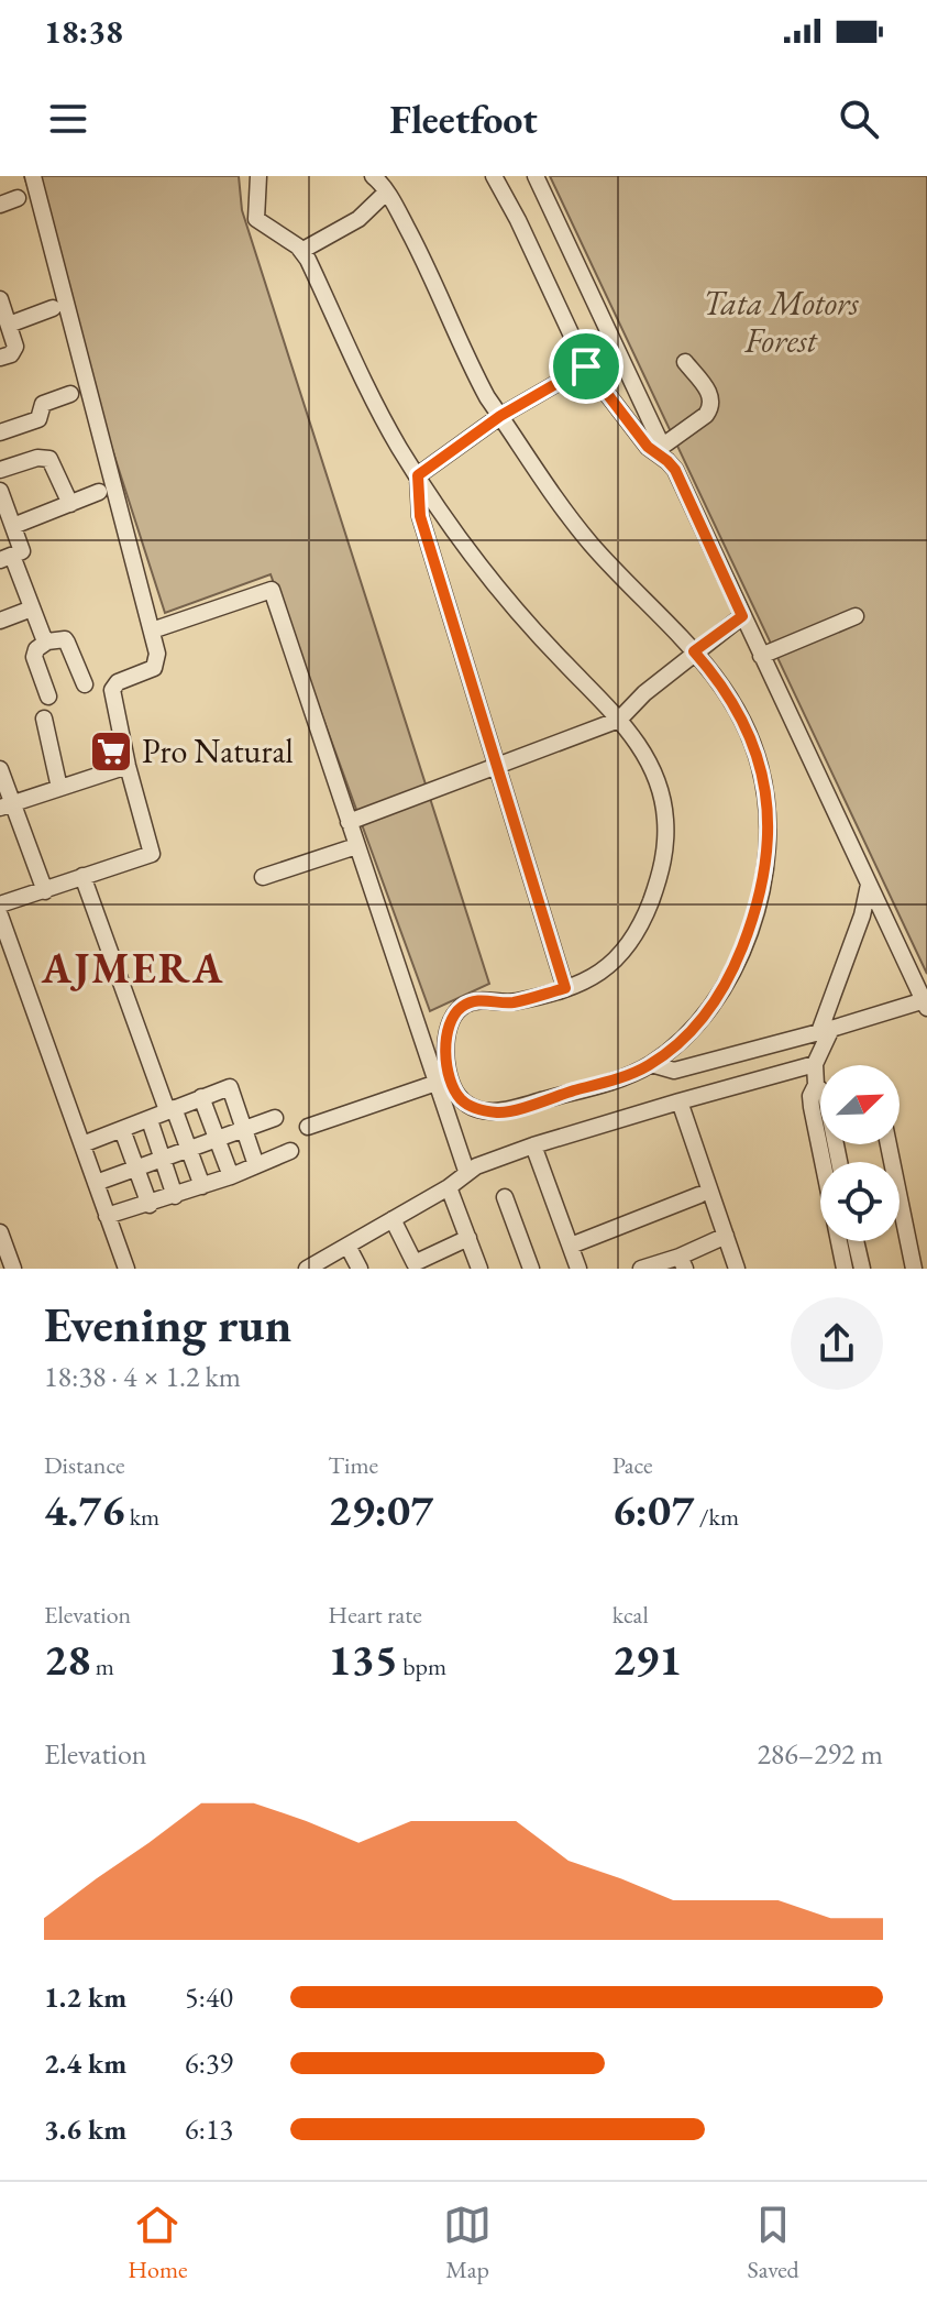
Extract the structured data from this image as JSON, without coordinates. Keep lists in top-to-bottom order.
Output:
{
  "districts": ["AJMERA"],
  "parks": ["Tata Motors Forest"],
  "places": {
    "supermarket": ["Pro Natural"]
  },
  "north": "top right",
  "page": {
    "status": "18:38",
    "header": "Fleetfoot",
    "heading": ["Evening run", "18:38 · 4 × 1.2 km"],
    "stats": [
      ["Distance", "4.76 km"],
      ["Time", "29:07"],
      ["Pace", "6:07 /km"],
      ["Elevation", "28 m"],
      ["Heart rate", "135 bpm"],
      ["kcal", "291"]
    ],
    "chart": ["Elevation", "286–292 m"],
    "list": [
      {
        "name": "1.2 km",
        "note": "5:40"
      },
      {
        "name": "2.4 km",
        "note": "6:39"
      },
      {
        "name": "3.6 km",
        "note": "6:13"
      }
    ],
    "tabs": ["Home", "Map", "Saved"]
  }
}
